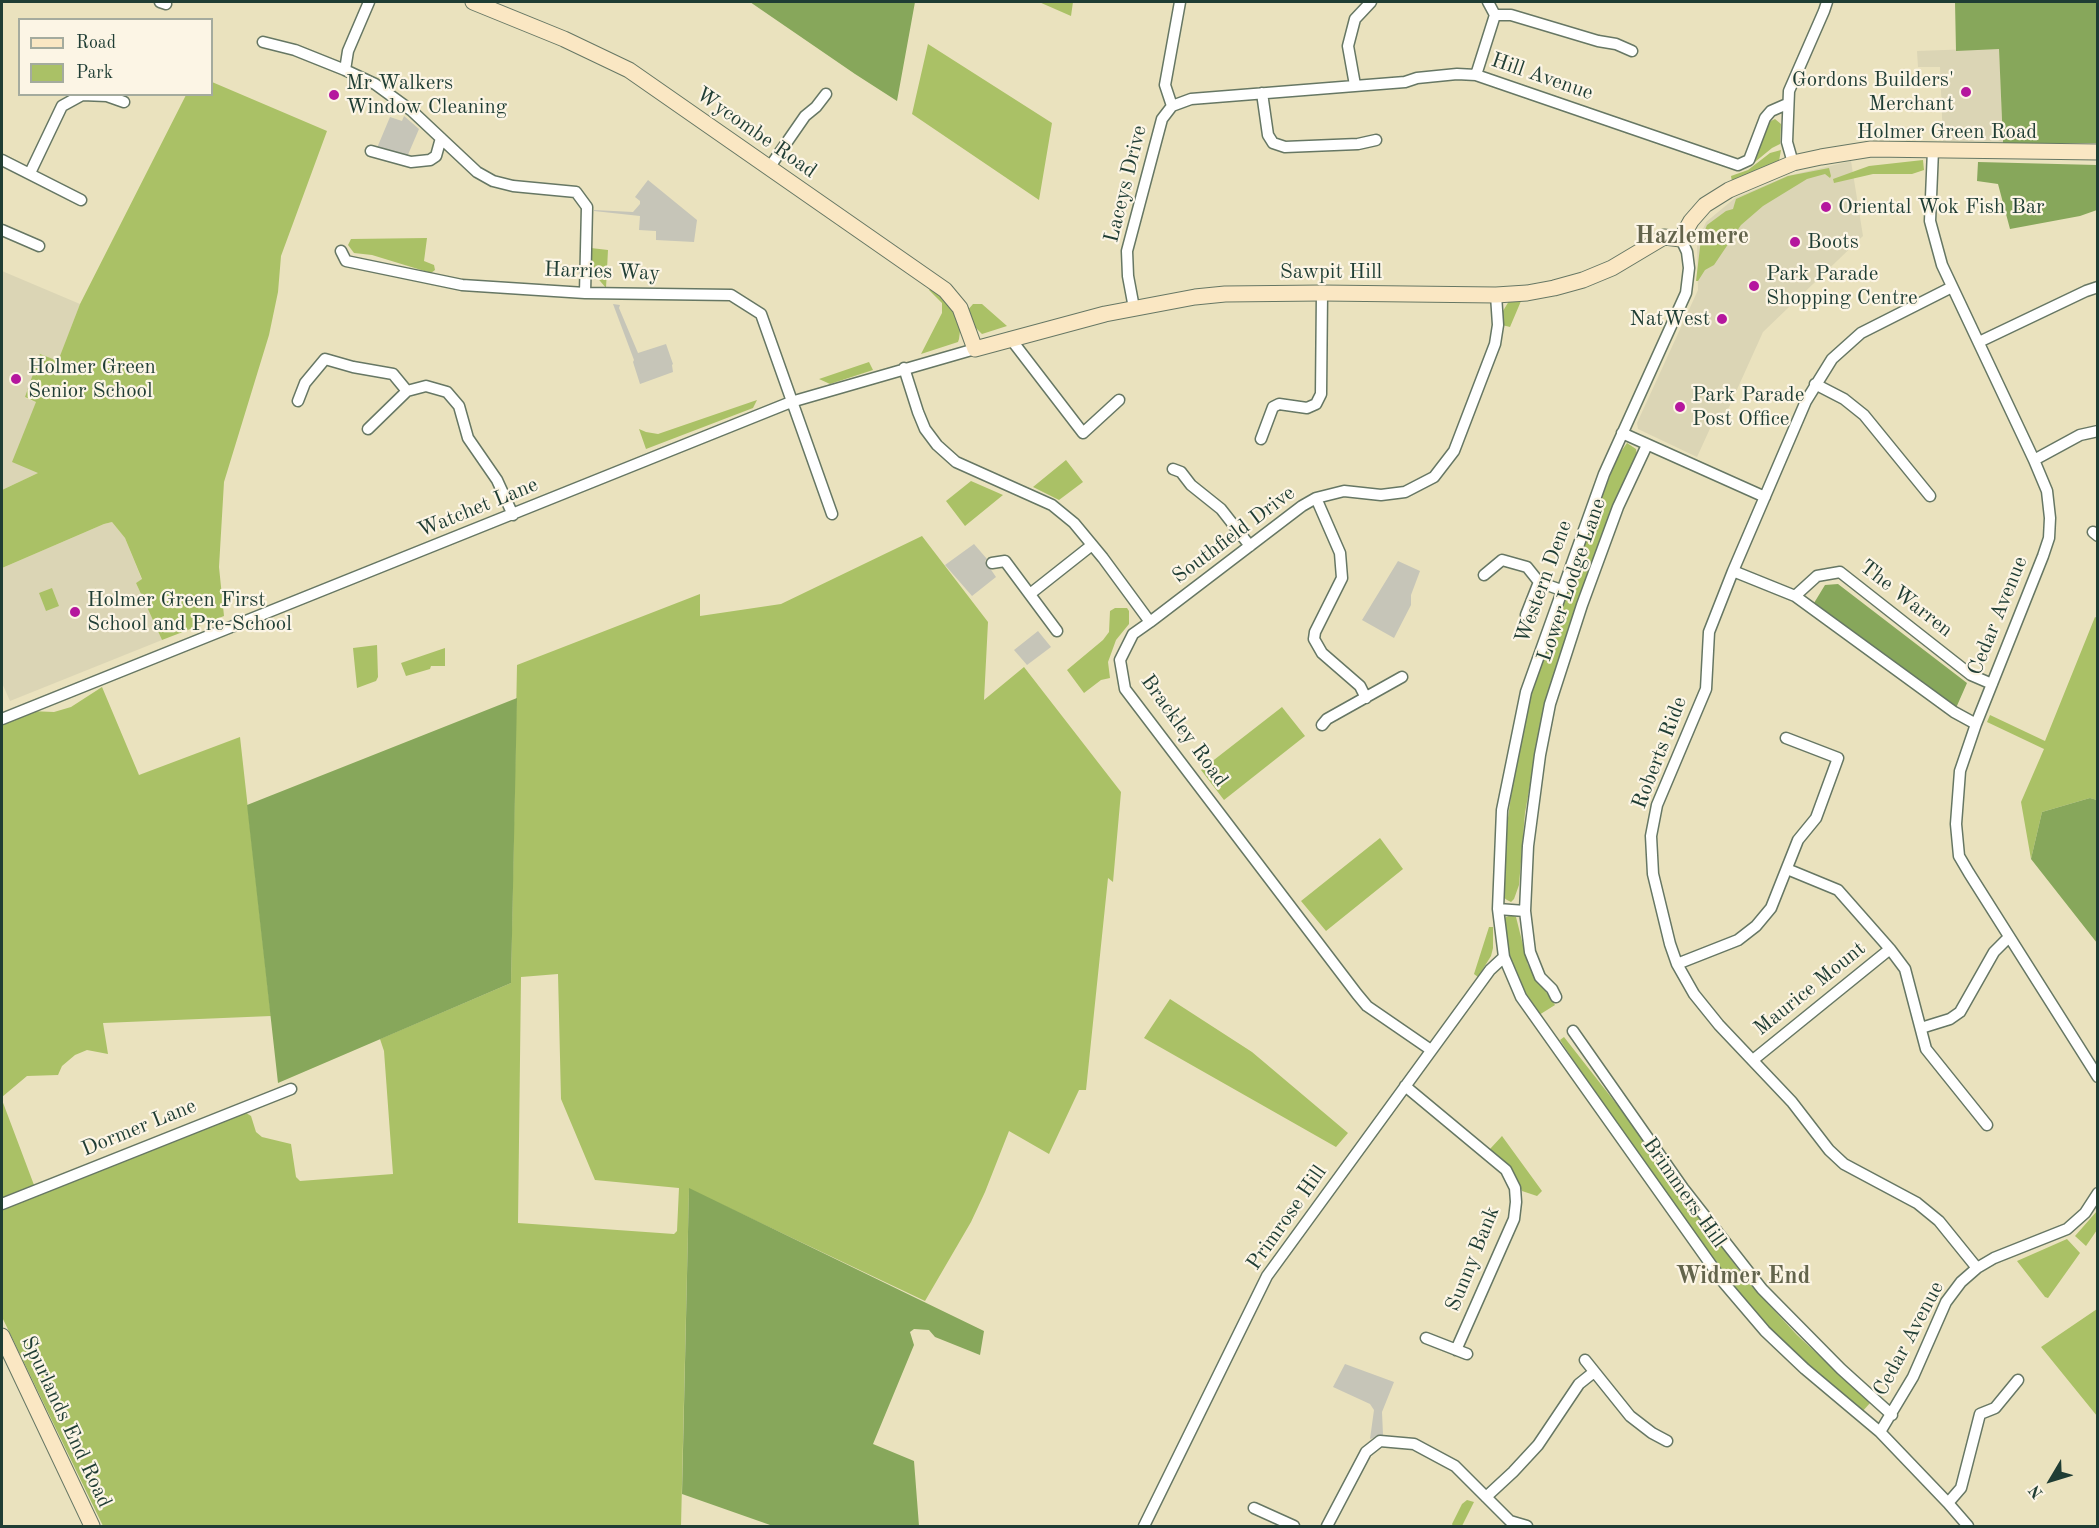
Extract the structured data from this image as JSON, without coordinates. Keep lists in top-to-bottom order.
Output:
{
  "streets": {
    "street": [
      "Hill Avenue",
      "Holmer Green Road",
      "Wycombe Road",
      "Laceys Drive",
      "Harries Way",
      "Sawpit Hill",
      "Watchet Lane",
      "Southfield Drive",
      "Lower Lodge Lane",
      "Western Dene",
      "The Warren",
      "Cedar Avenue",
      "Brackley Road",
      "Roberts Ride",
      "Maurice Mount",
      "Dormer Lane",
      "Brimmers Hill",
      "Primrose Hill",
      "Sunny Bank",
      "Spurlands End Road"
    ]
  },
  "crossings": [
    ["Hill Avenue", "Laceys Drive"],
    ["Holmer Green Road", "Sawpit Hill"],
    ["Holmer Green Road", "Western Dene"],
    ["Holmer Green Road", "Cedar Avenue"],
    ["Wycombe Road", "Sawpit Hill"],
    ["Wycombe Road", "Watchet Lane"],
    ["Laceys Drive", "Sawpit Hill"],
    ["Harries Way", "Watchet Lane"],
    ["Sawpit Hill", "Watchet Lane"],
    ["Sawpit Hill", "Southfield Drive"],
    ["Sawpit Hill", "Western Dene"],
    ["Southfield Drive", "Brackley Road"],
    ["Western Dene", "Brimmers Hill"],
    ["Western Dene", "Primrose Hill"],
    ["The Warren", "Cedar Avenue"],
    ["Cedar Avenue", "Roberts Ride"],
    ["Cedar Avenue", "Brimmers Hill"],
    ["Brackley Road", "Primrose Hill"],
    ["Roberts Ride", "Maurice Mount"],
    ["Brimmers Hill", "Primrose Hill"],
    ["Primrose Hill", "Sunny Bank"]
  ],
  "districts": ["Hazlemere", "Widmer End"],
  "places": [
    "Gordons Builders' Merchant",
    "Mr Walkers Window Cleaning",
    "Oriental Wok Fish Bar",
    "Boots",
    "Park Parade Shopping Centre",
    "NatWest",
    "Holmer Green Senior School",
    "Park Parade Post Office",
    "Holmer Green First School and Pre-School"
  ],
  "legend": ["Road", "Park"],
  "north": "bottom left"
}
